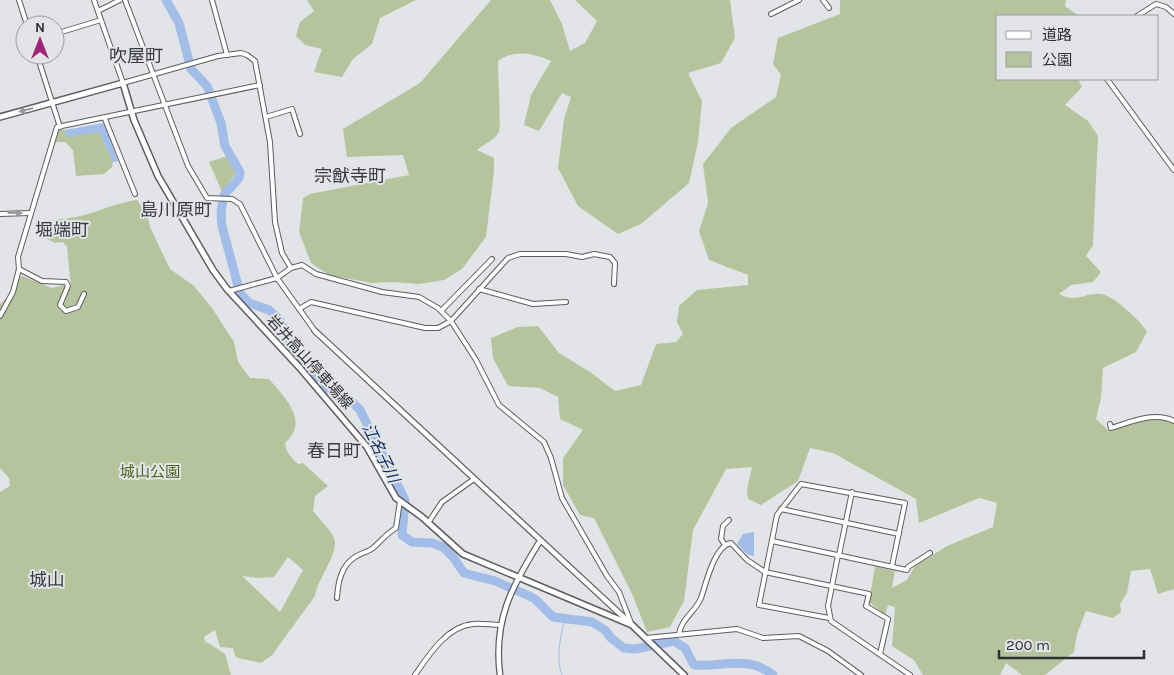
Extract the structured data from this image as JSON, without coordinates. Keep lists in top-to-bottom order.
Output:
{
  "streets": {
    "main road": ["岩井高山停車場線"]
  },
  "districts": [
    "吹屋町",
    "宗猷寺町",
    "島川原町",
    "堀端町",
    "春日町",
    "城山"
  ],
  "water": ["江名子川"],
  "parks": ["城山公園"],
  "legend": ["道路", "公園"],
  "scale_bar": "200 m",
  "north": "top"
}
